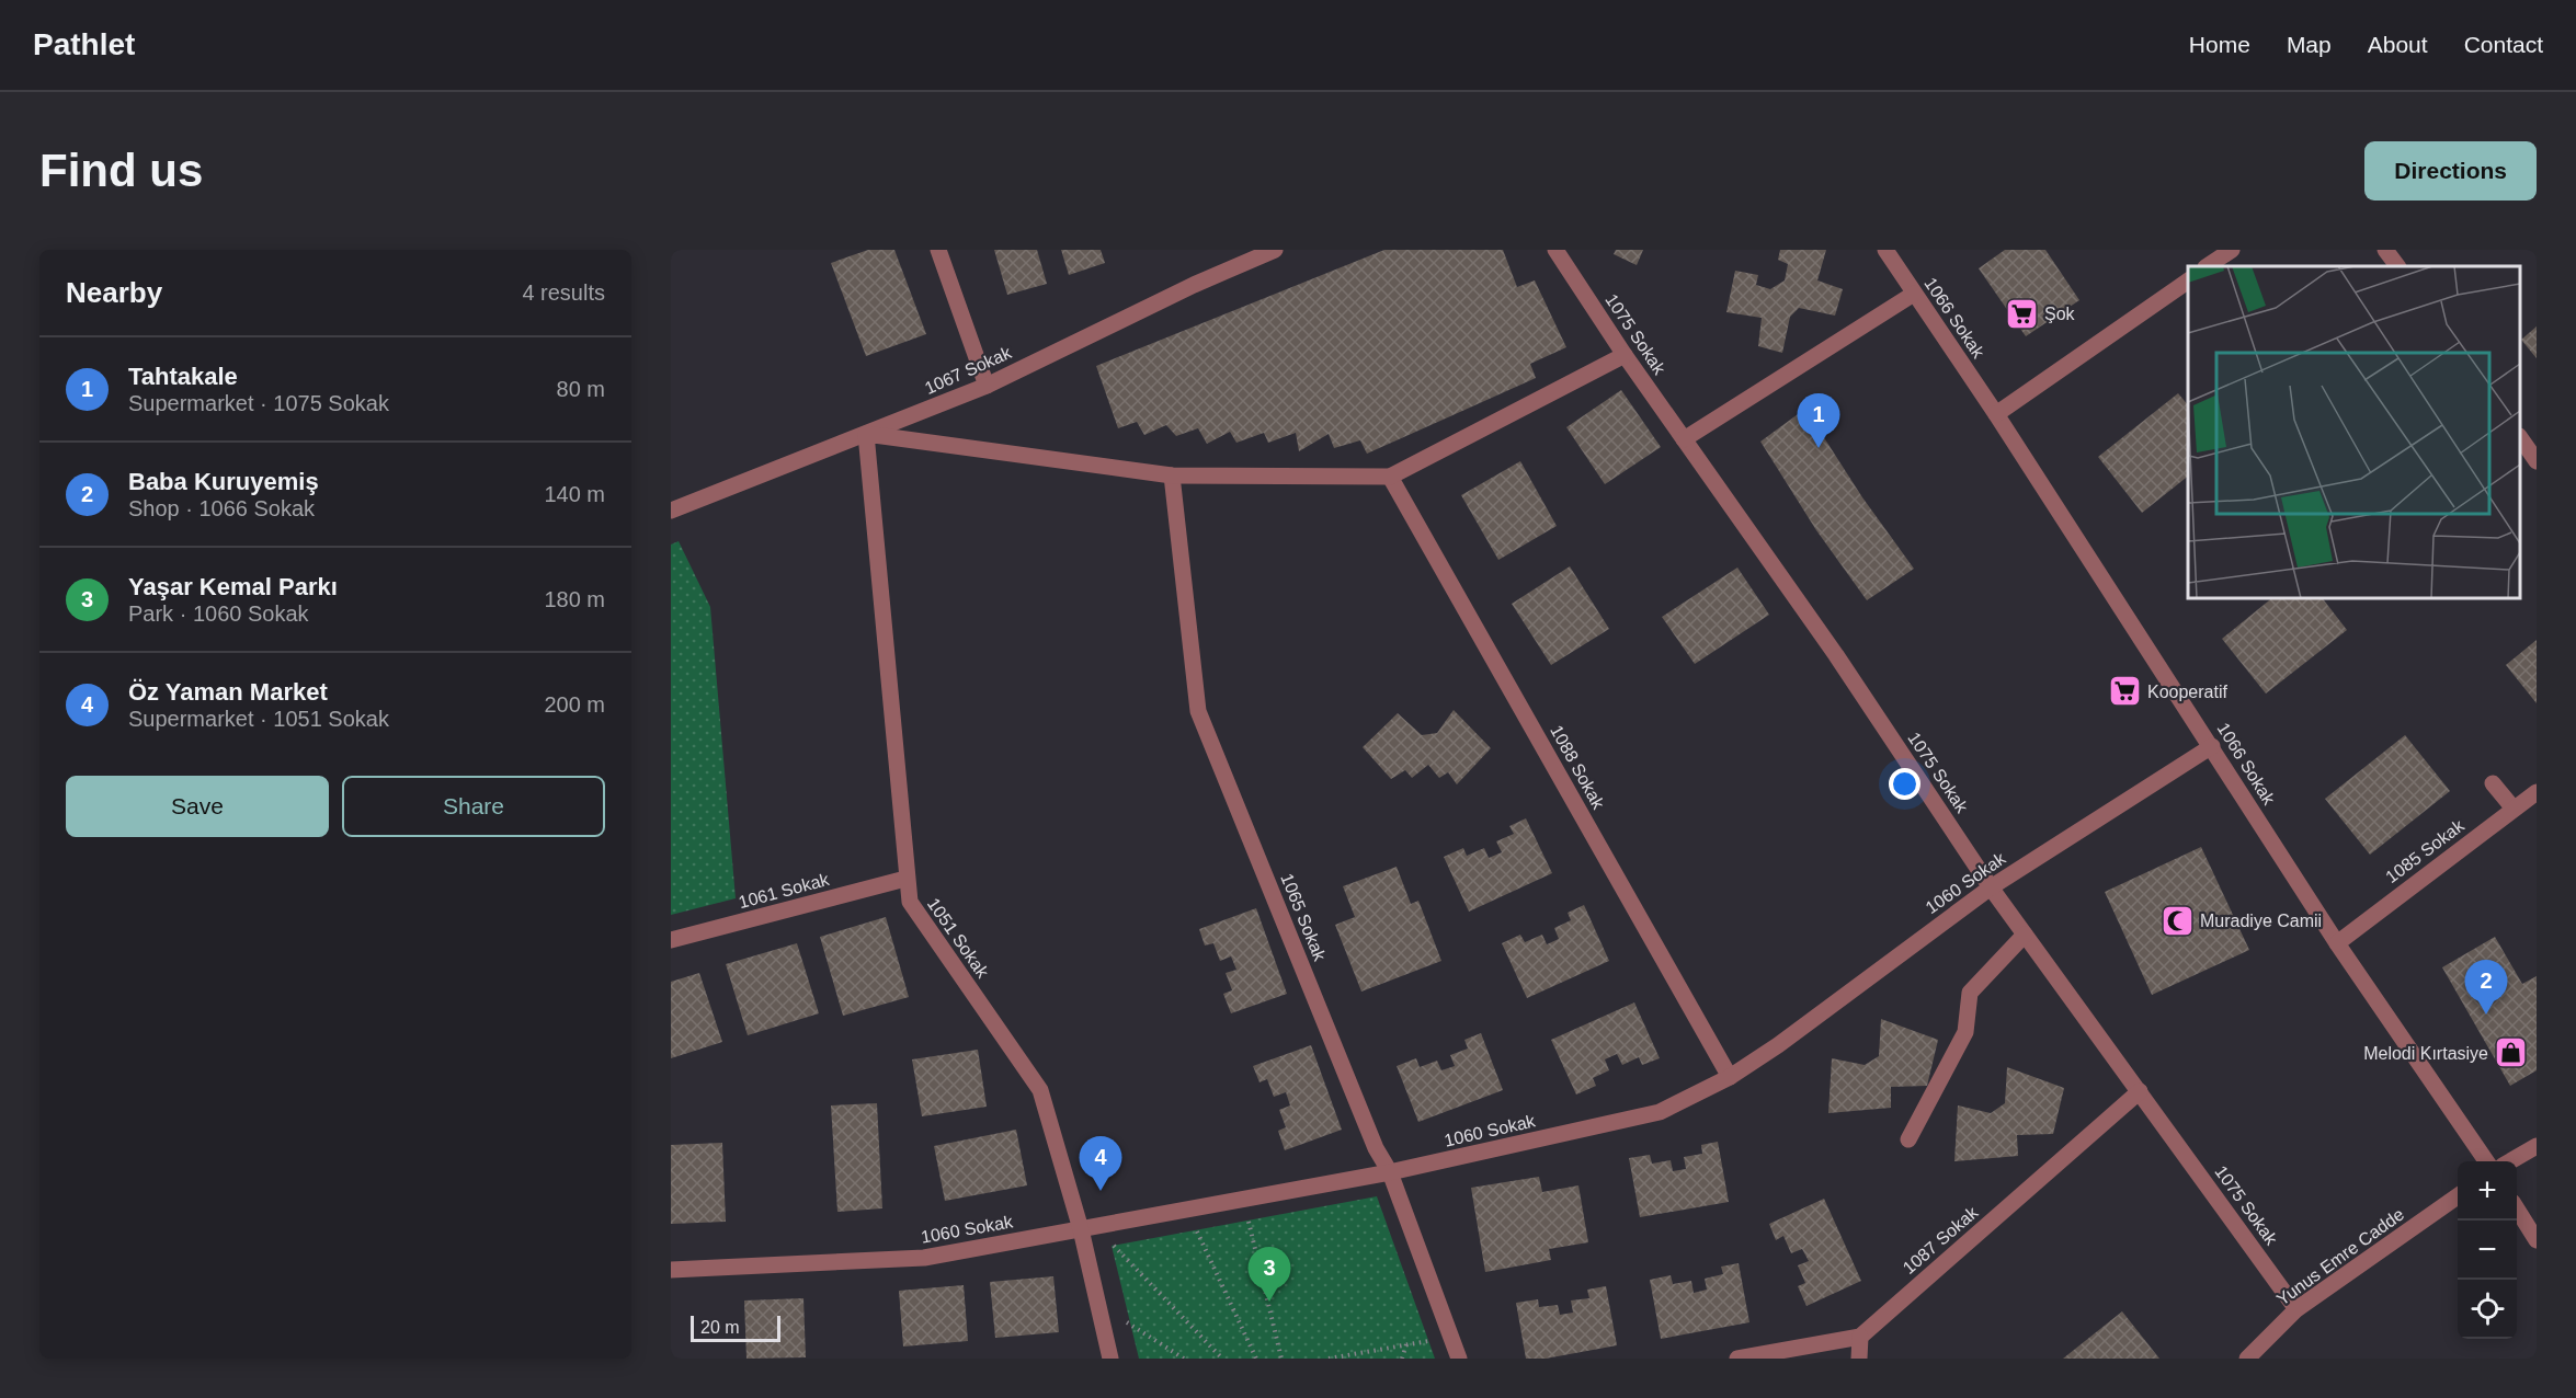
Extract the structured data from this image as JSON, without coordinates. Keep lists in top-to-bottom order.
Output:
{
  "streets": {
    "street": [
      "1066 Sokak",
      "1075 Sokak",
      "1067 Sokak",
      "1088 Sokak",
      "1085 Sokak",
      "1060 Sokak",
      "1061 Sokak",
      "1065 Sokak",
      "1051 Sokak",
      "1087 Sokak",
      "Yunus Emre Cadde"
    ]
  },
  "crossings": [
    ["1066 Sokak", "1085 Sokak"],
    ["1066 Sokak", "1060 Sokak"],
    ["1075 Sokak", "1060 Sokak"],
    ["1075 Sokak", "1087 Sokak"],
    ["1075 Sokak", "Yunus Emre Cadde"],
    ["1067 Sokak", "1051 Sokak"],
    ["1088 Sokak", "1060 Sokak"],
    ["1060 Sokak", "1065 Sokak"],
    ["1060 Sokak", "1051 Sokak"],
    ["1061 Sokak", "1051 Sokak"]
  ],
  "places": {
    "supermarket": ["Şok", "Kooperatif"],
    "mosque": ["Muradiye Camii"],
    "shop": ["Melodi Kırtasiye"]
  },
  "scale_bar": "20 m",
  "page": {
    "header": "Pathlet",
    "nav": [
      "Home",
      "Map",
      "About",
      "Contact"
    ],
    "buttons": [
      "Directions",
      ["Save", "Share"]
    ],
    "title": "Find us",
    "heading": ["Nearby", "4 results"],
    "list": [
      {
        "mark": "1",
        "name": "Tahtakale",
        "note": "Supermarket · 1075 Sokak",
        "value": "80 m"
      },
      {
        "mark": "2",
        "name": "Baba Kuruyemiş",
        "note": "Shop · 1066 Sokak",
        "value": "140 m"
      },
      {
        "mark": "3",
        "name": "Yaşar Kemal Parkı",
        "note": "Park · 1060 Sokak",
        "value": "180 m"
      },
      {
        "mark": "4",
        "name": "Öz Yaman Market",
        "note": "Supermarket · 1051 Sokak",
        "value": "200 m"
      }
    ],
    "pins": [
      "1",
      "2",
      "4",
      "3"
    ],
    "map_buttons": ["+", "−"],
    "scale": "20 m"
  }
}
